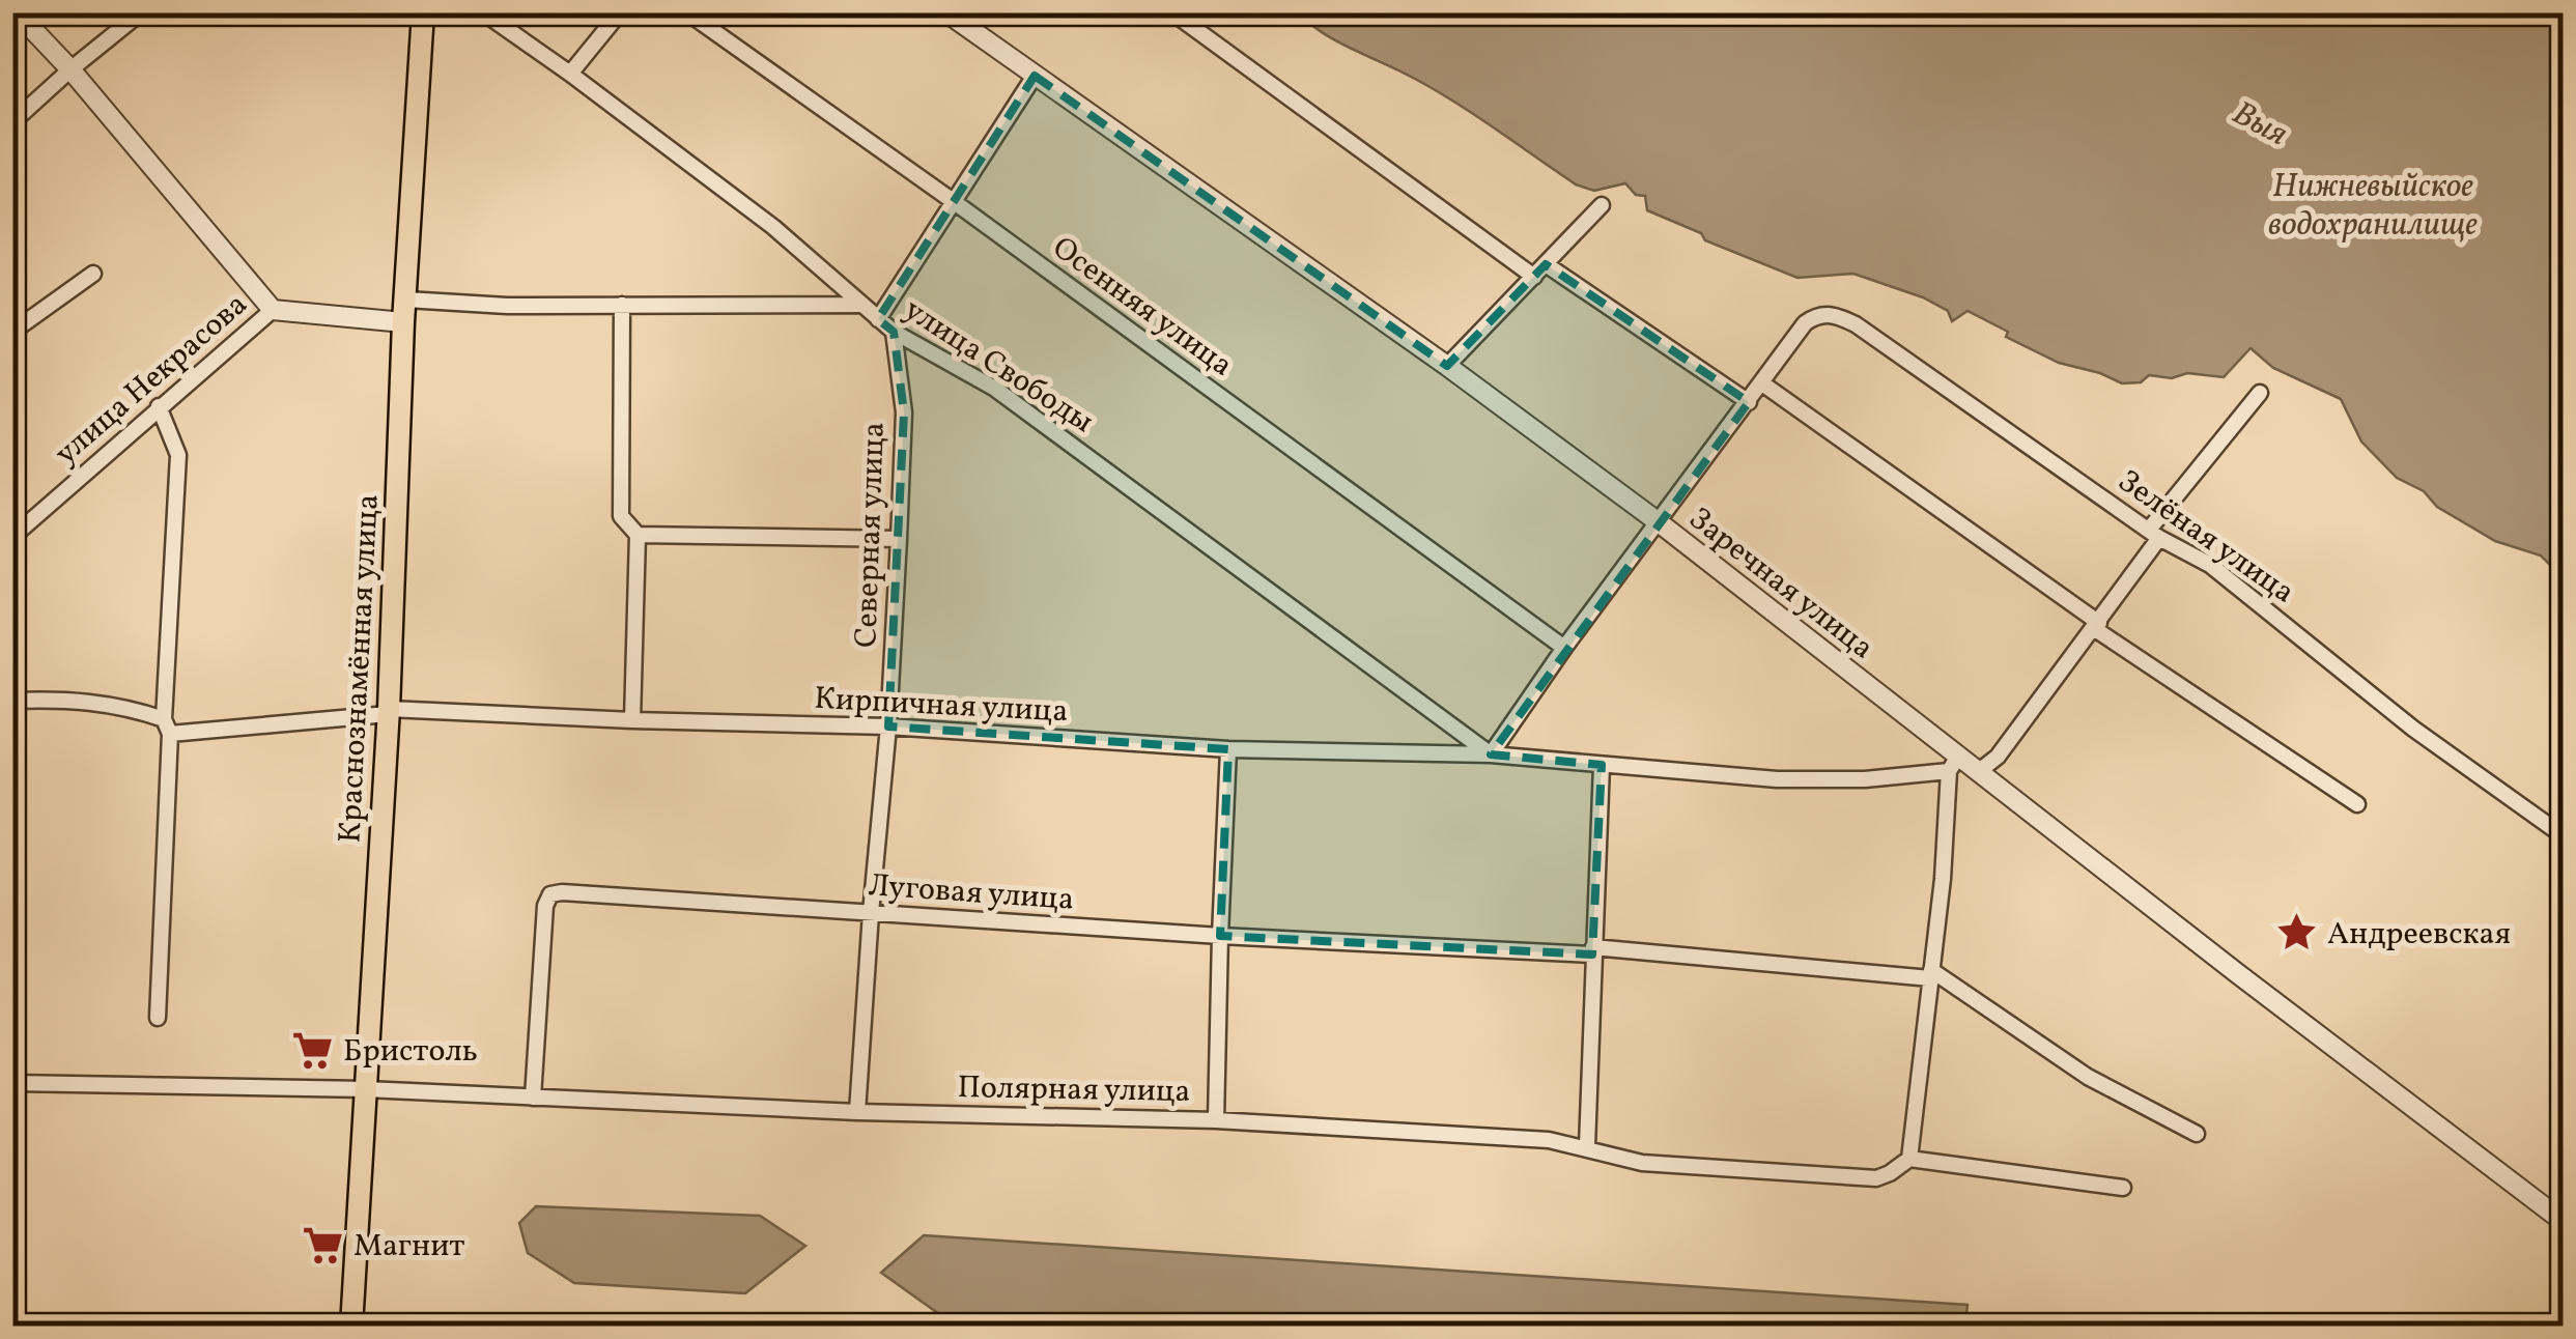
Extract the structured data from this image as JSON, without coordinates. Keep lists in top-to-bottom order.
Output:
{
  "streets": {
    "main road": ["Краснознамённая улица"],
    "street": [
      "Осенняя улица",
      "улица Свободы",
      "улица Некрасова",
      "Северная улица",
      "Зелёная улица",
      "Заречная улица",
      "Кирпичная улица",
      "Луговая улица",
      "Полярная улица"
    ]
  },
  "crossings": [
    ["улица Свободы", "Северная улица"],
    ["улица Свободы", "Кирпичная улица"],
    ["улица Некрасова", "Краснознамённая улица"],
    ["Северная улица", "Кирпичная улица"],
    ["Северная улица", "Луговая улица"],
    ["Северная улица", "Полярная улица"],
    ["Заречная улица", "Кирпичная улица"],
    ["Краснознамённая улица", "Кирпичная улица"],
    ["Краснознамённая улица", "Полярная улица"],
    ["Луговая улица", "Полярная улица"]
  ],
  "water": ["Выя", "Нижневыйское водохранилище"],
  "places": {
    "place": ["Андреевская"],
    "supermarket": ["Бристоль", "Магнит"]
  }
}
